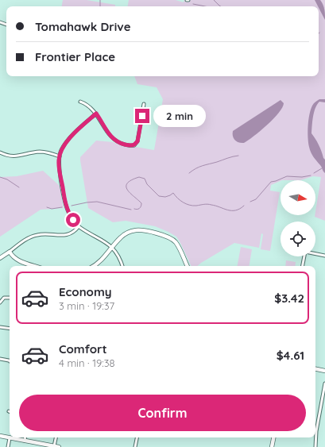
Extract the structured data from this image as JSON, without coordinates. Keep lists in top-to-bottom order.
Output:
{
  "north": "right",
  "page": {
    "banner": ["Tomahawk Drive", "Frontier Place"],
    "bubble": "2 min",
    "list": [
      {
        "name": "Economy",
        "note": "3 min · 19:37",
        "value": "$3.42"
      },
      {
        "name": "Comfort",
        "note": "4 min · 19:38",
        "value": "$4.61"
      }
    ],
    "buttons": "Confirm"
  }
}
